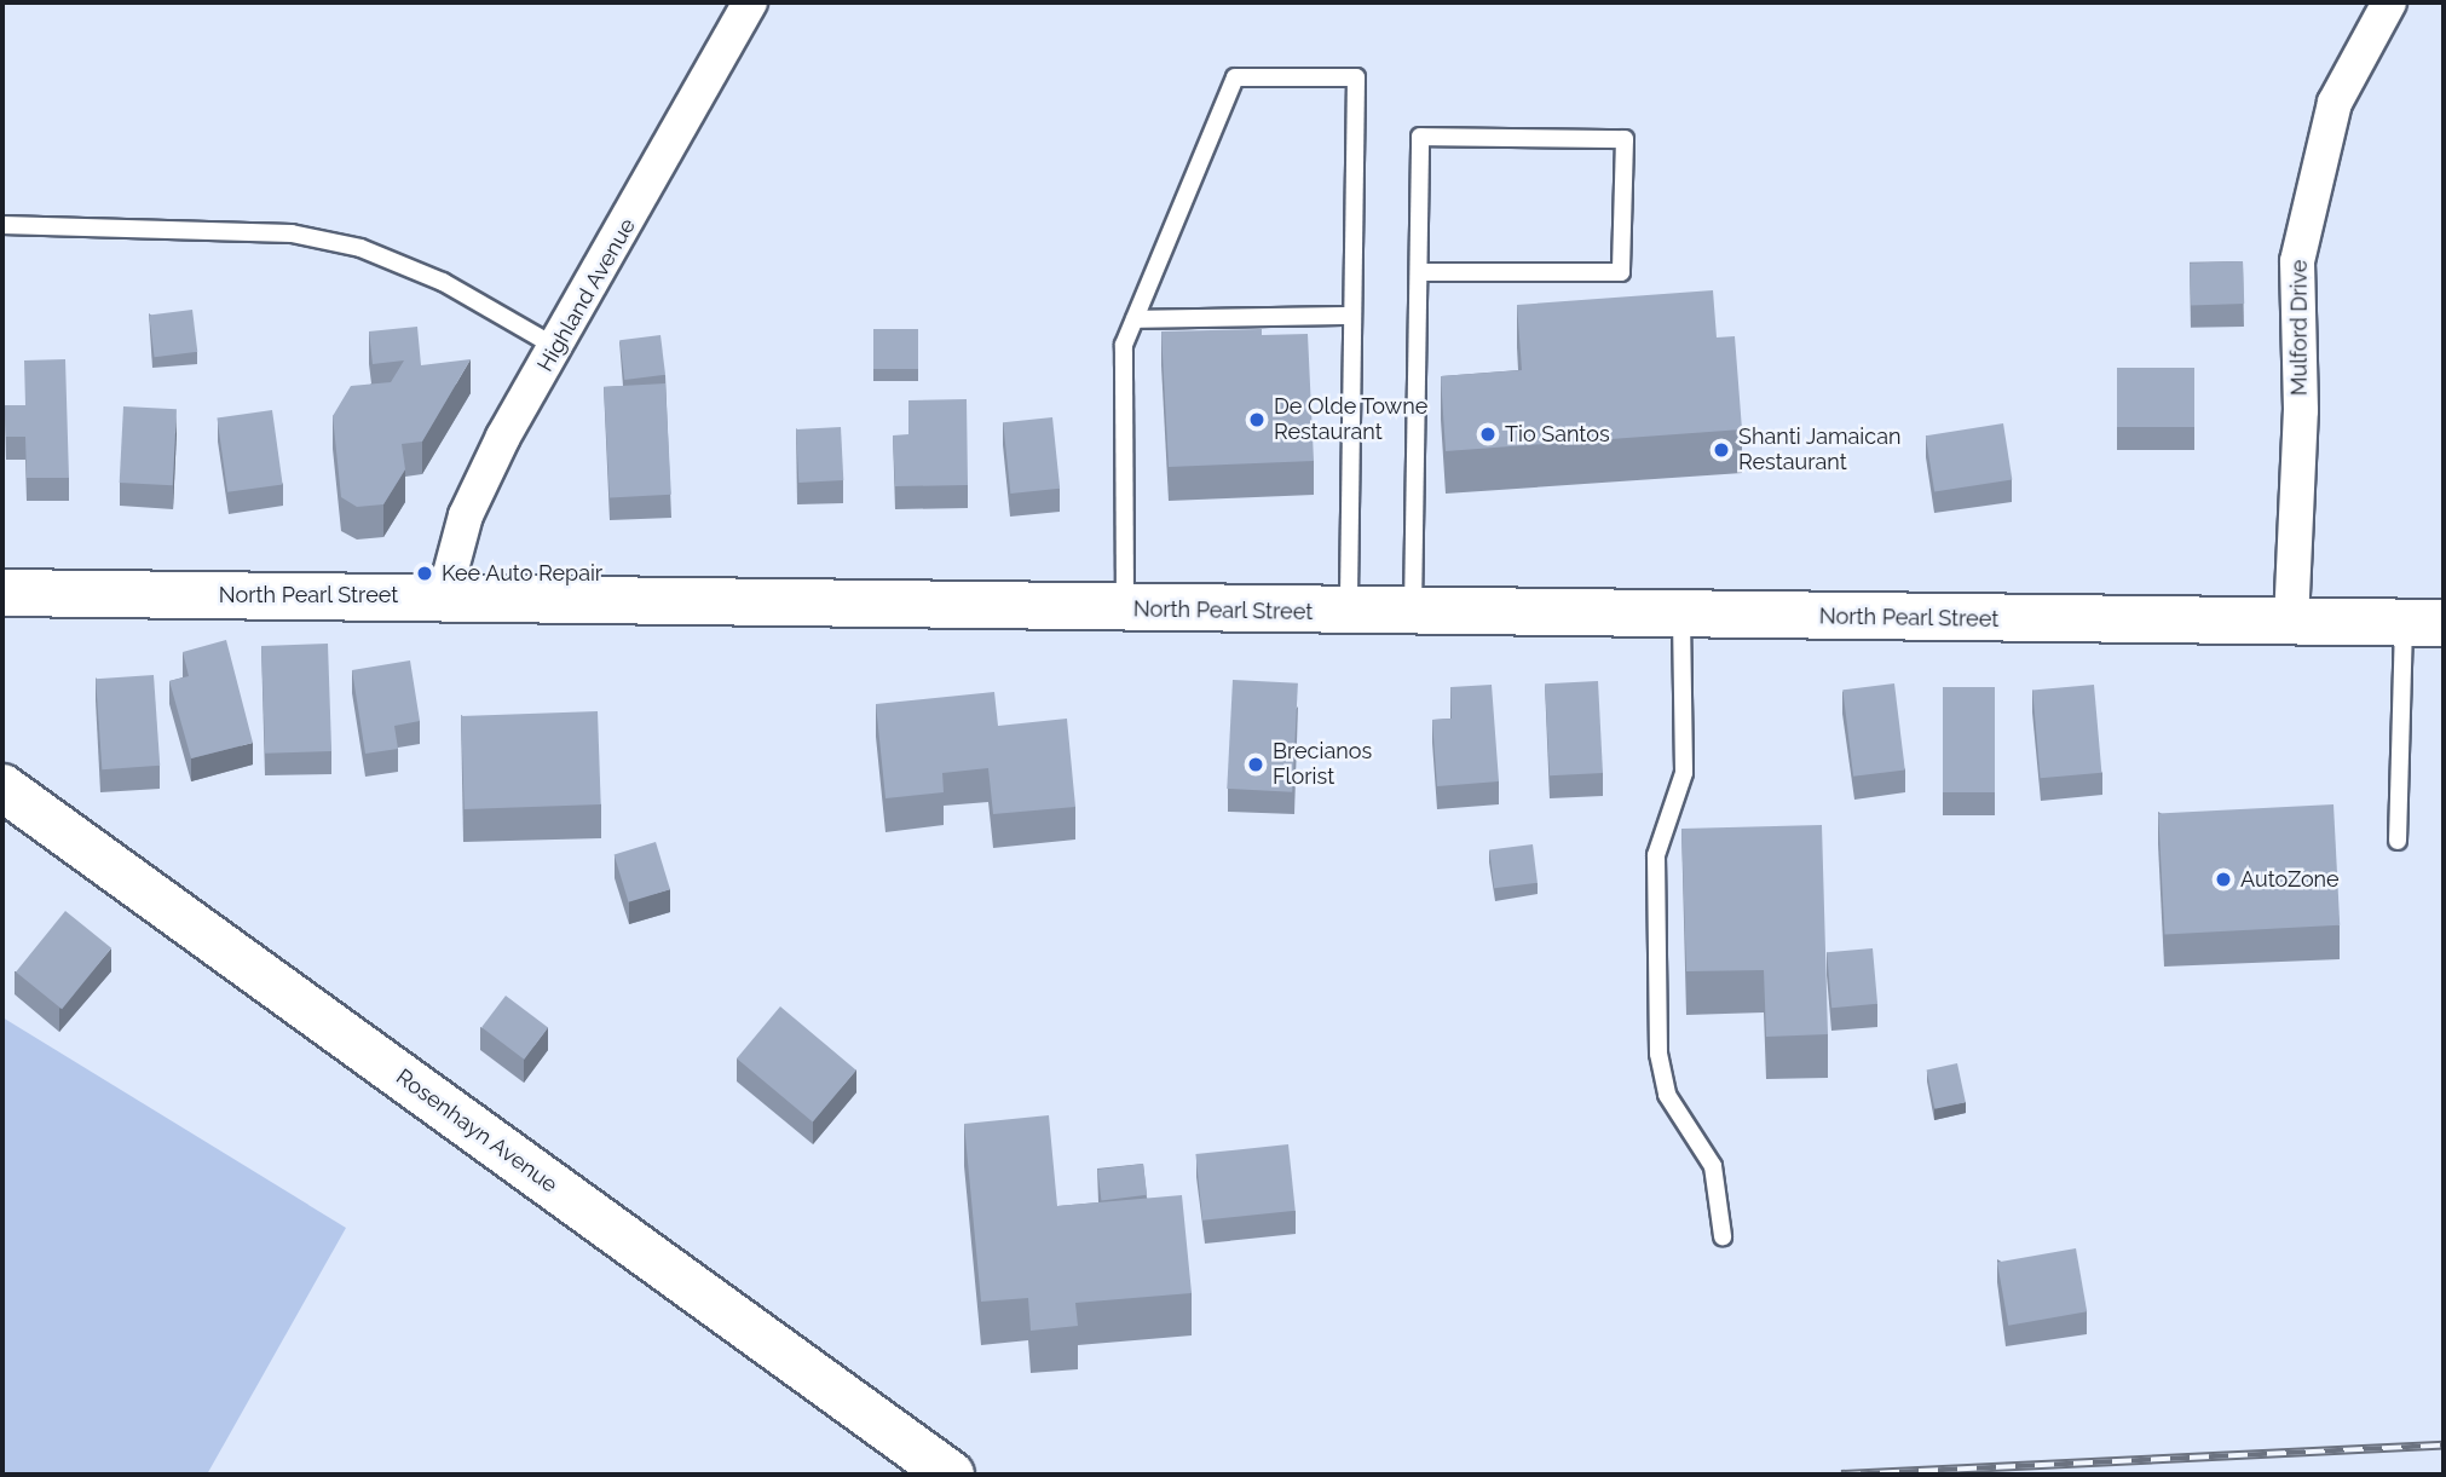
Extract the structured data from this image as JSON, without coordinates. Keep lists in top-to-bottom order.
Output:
{
  "streets": {
    "main road": ["North Pearl Street", "Rosenhayn Avenue"],
    "street": ["Highland Avenue", "Mulford Drive"]
  },
  "crossings": [
    ["Highland Avenue", "North Pearl Street"],
    ["Mulford Drive", "North Pearl Street"]
  ],
  "places": [
    "De Olde Towne Restaurant",
    "Tio Santos",
    "Shanti Jamaican Restaurant",
    "Kee Auto Repair",
    "Brecianos Florist",
    "AutoZone"
  ]
}
